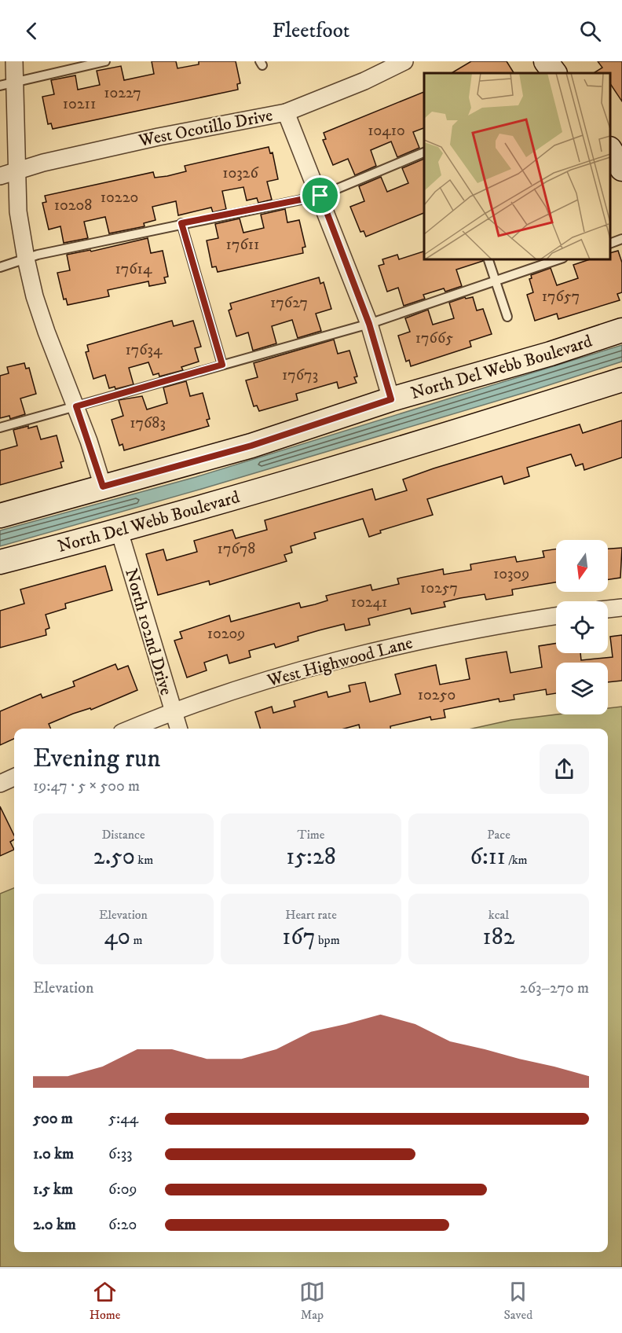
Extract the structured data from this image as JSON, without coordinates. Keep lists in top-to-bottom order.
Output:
{
  "streets": {
    "street": [
      "West Ocotillo Drive",
      "North Del Webb Boulevard",
      "North 102nd Drive",
      "West Highwood Lane"
    ]
  },
  "crossings": [
    ["North Del Webb Boulevard", "North 102nd Drive"],
    ["North 102nd Drive", "West Highwood Lane"]
  ],
  "house_numbers": [
    "10227",
    "10211",
    "10410",
    "10326",
    "10220",
    "10208",
    "17611",
    "17614",
    "17657",
    "17627",
    "17665",
    "17634",
    "17673",
    "17683",
    "17678",
    "10309",
    "10257",
    "10241",
    "10209",
    "10250"
  ],
  "north": "bottom",
  "page": {
    "header": "Fleetfoot",
    "heading": ["Evening run", "19:47 · 5 × 500 m"],
    "stats": [
      ["Distance", "2.50 km"],
      ["Time", "15:28"],
      ["Pace", "6:11 /km"],
      ["Elevation", "40 m"],
      ["Heart rate", "167 bpm"],
      ["kcal", "182"]
    ],
    "chart": ["Elevation", "263–270 m"],
    "list": [
      {
        "name": "500 m",
        "note": "5:44"
      },
      {
        "name": "1.0 km",
        "note": "6:33"
      },
      {
        "name": "1.5 km",
        "note": "6:09"
      },
      {
        "name": "2.0 km",
        "note": "6:20"
      }
    ],
    "tabs": ["Home", "Map", "Saved"]
  }
}
